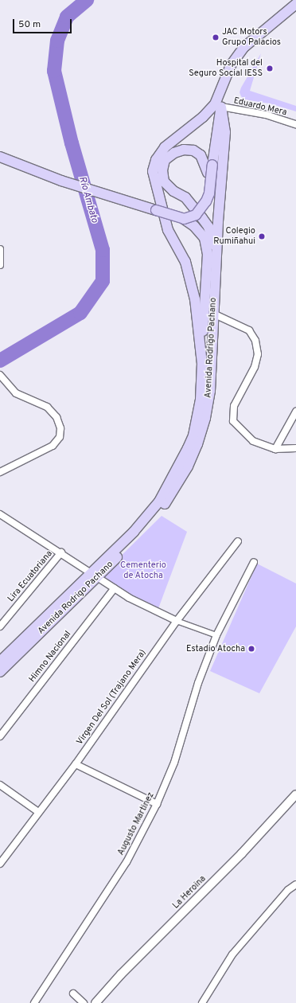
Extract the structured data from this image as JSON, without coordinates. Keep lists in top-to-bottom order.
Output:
{
  "streets": {
    "main road": ["Avenida Rodrigo Pachano"],
    "street": [
      "Eduardo Mera",
      "Lira Ecuatoriana",
      "Himno Nacional",
      "Virgen Del Sol (Trajano Mera)",
      "Augusto Martinez",
      "La Heroina"
    ]
  },
  "crossings": [
    ["Eduardo Mera", "Avenida Rodrigo Pachano"]
  ],
  "water": ["Río Ambato"],
  "parks": ["Cementerio de Atocha"],
  "places": [
    "JAC Motors Grupo Palacios",
    "Hospital del Seguro Social IESS",
    "Colegio Rumiñahui",
    "Estadio Atocha"
  ],
  "scale_bar": "50 m"
}
